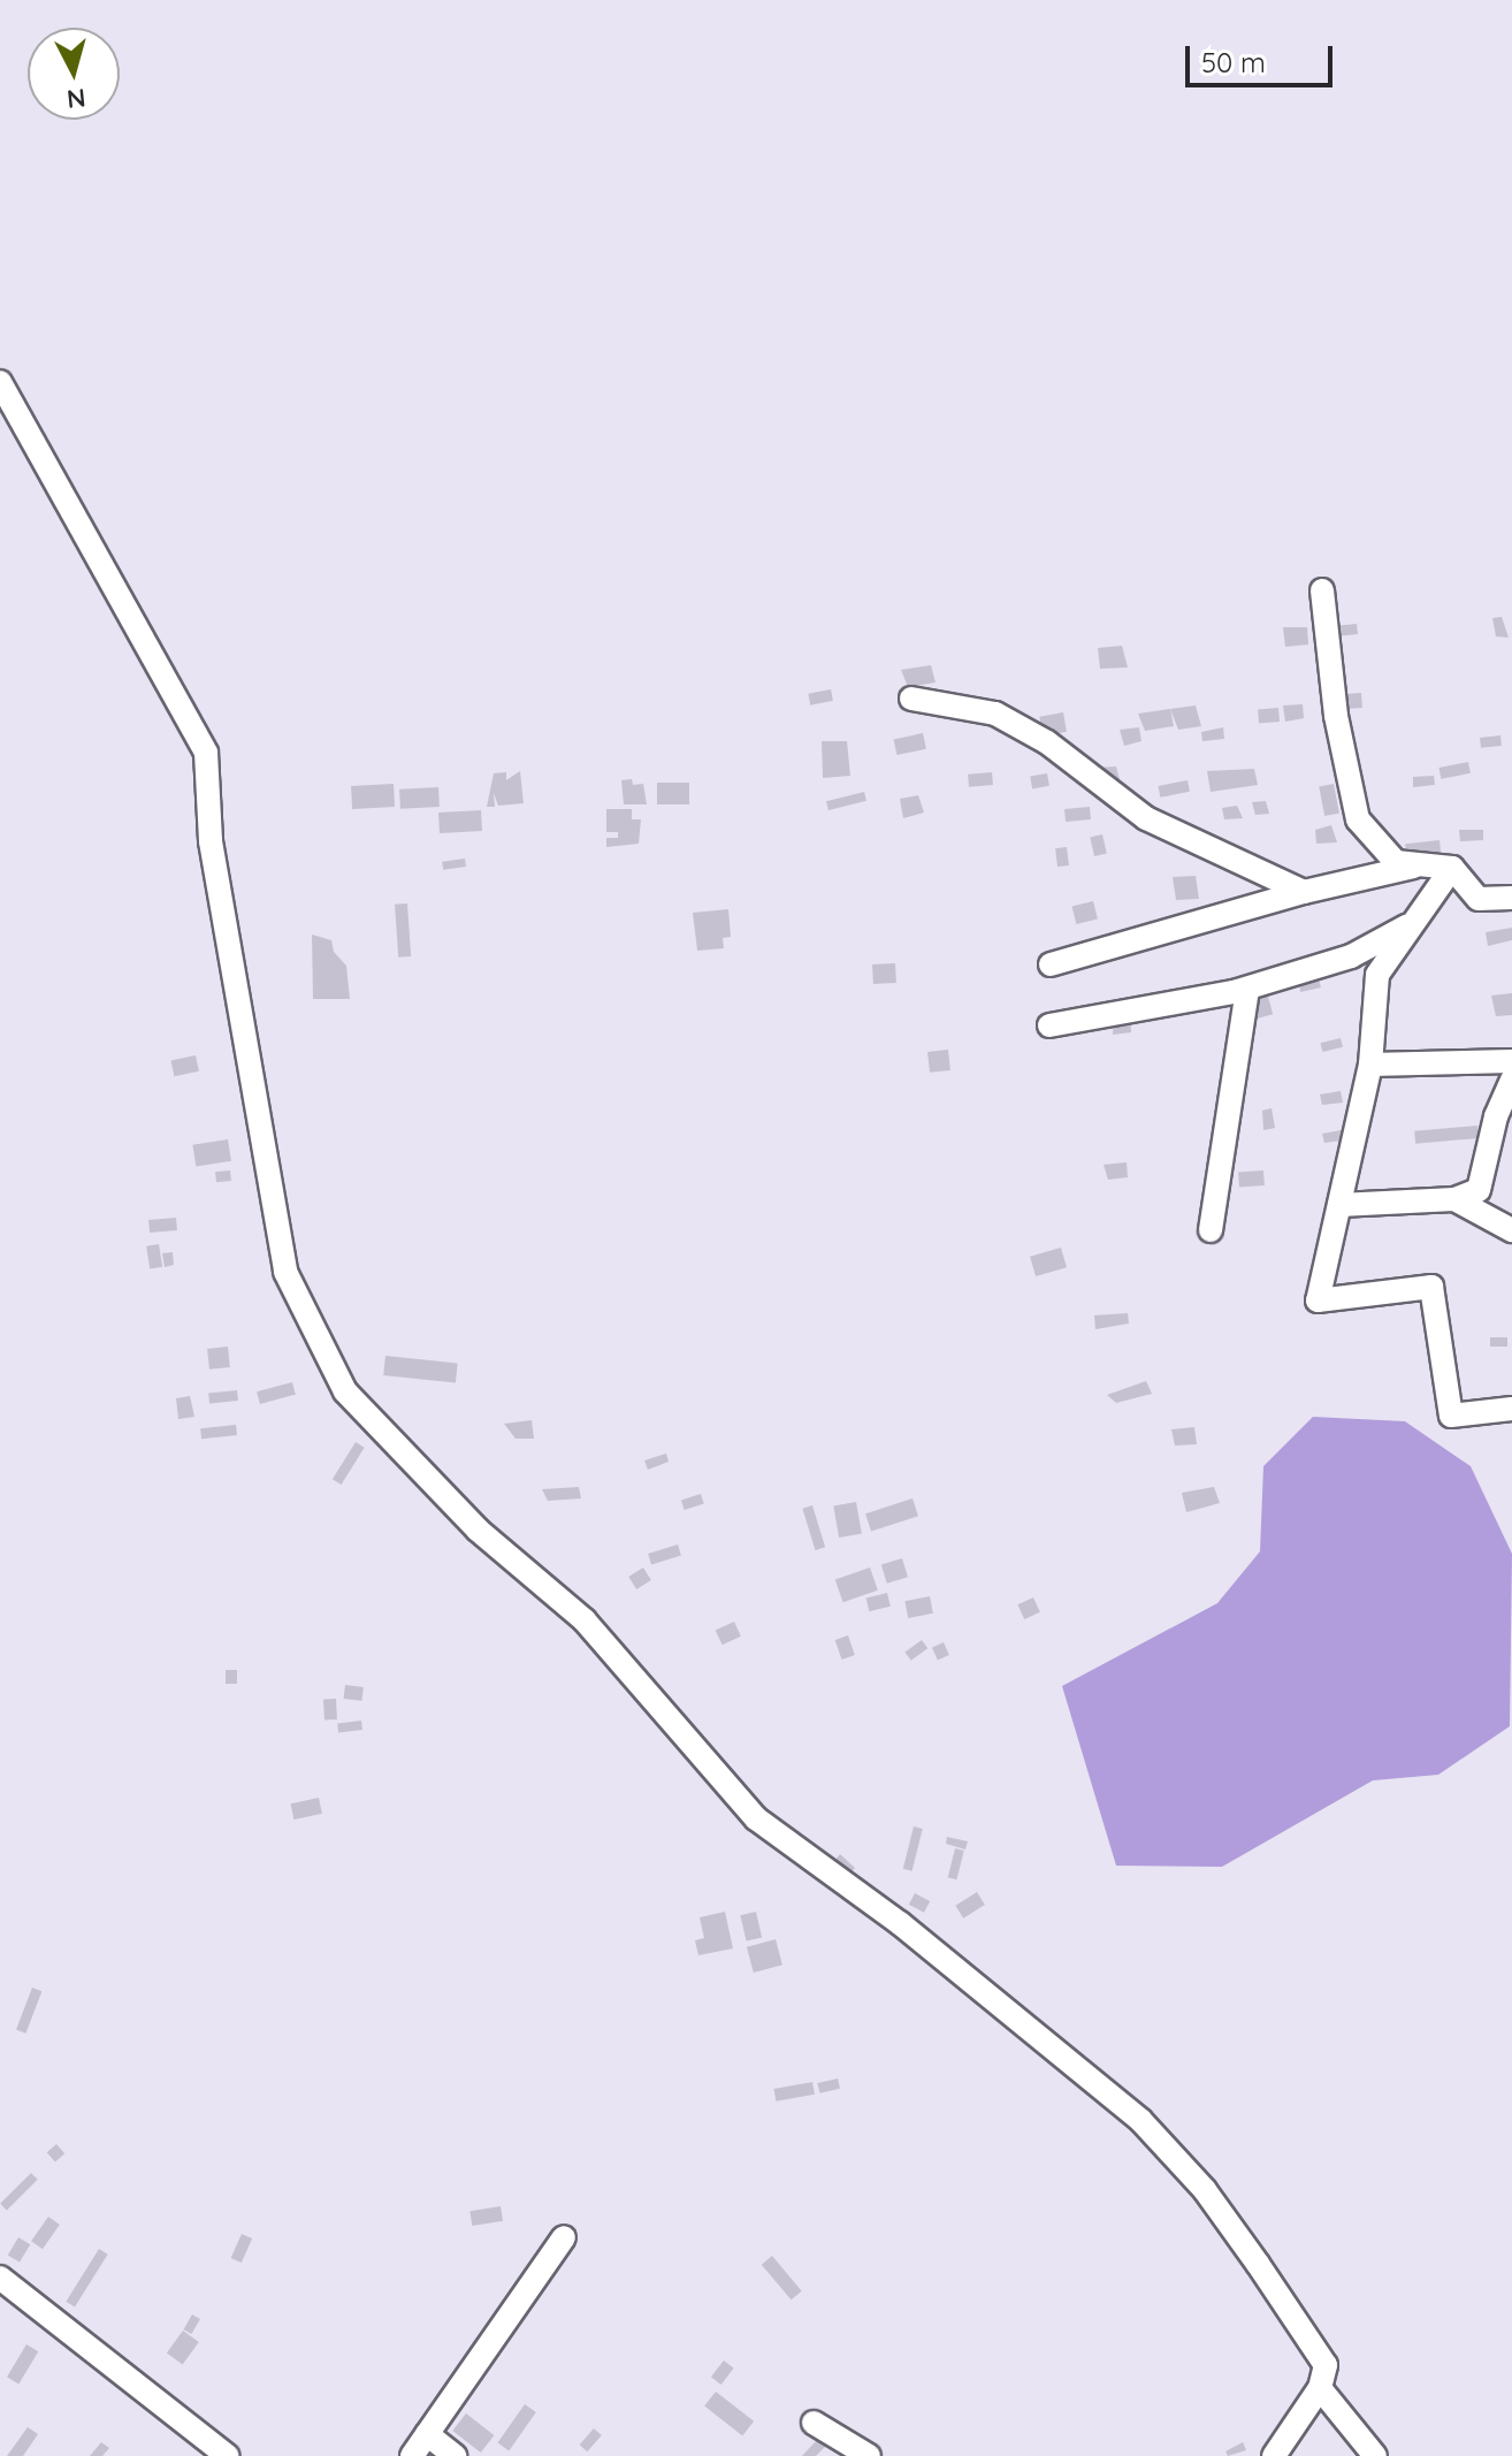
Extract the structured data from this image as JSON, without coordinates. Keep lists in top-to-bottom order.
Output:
{
  "scale_bar": "50 m",
  "north": "bottom"
}
